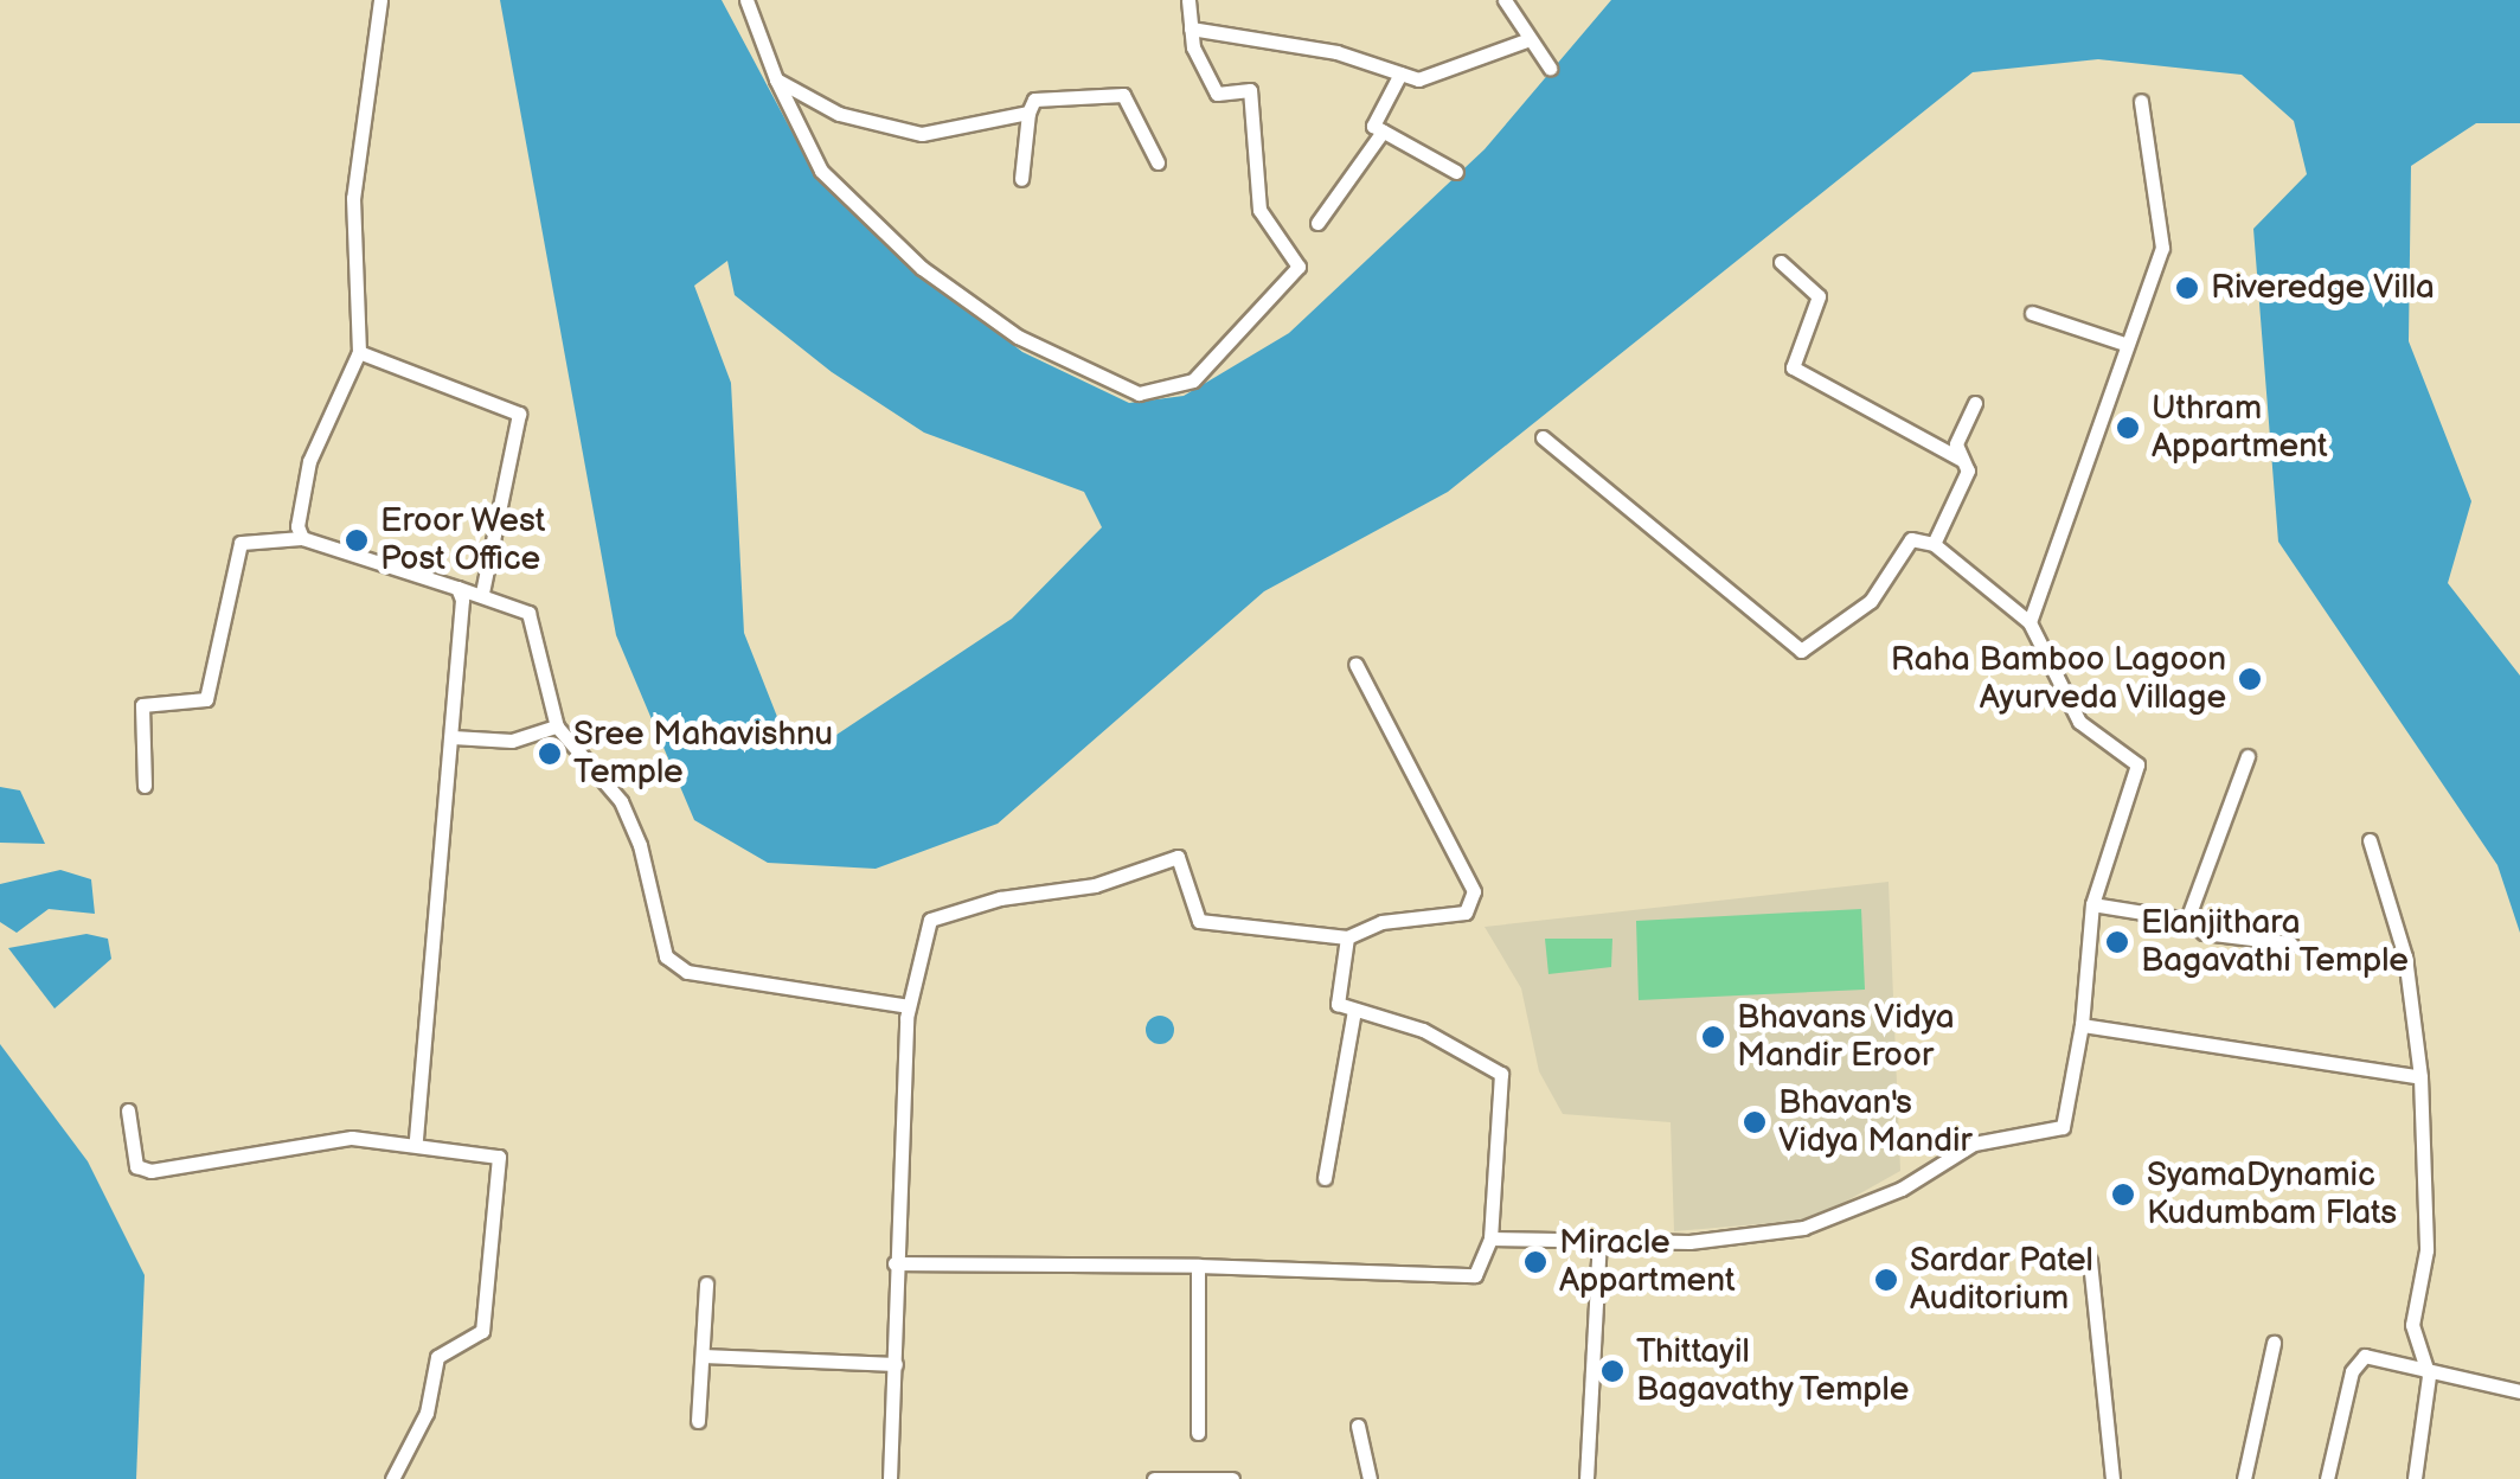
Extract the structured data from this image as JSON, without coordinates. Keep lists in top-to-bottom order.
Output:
{
  "places": [
    "Riveredge Villa",
    "Uthram Appartment",
    "Eroor West Post Office",
    "Raha Bamboo Lagoon Ayurveda Village",
    "Sree Mahavishnu Temple",
    "Elanjithara Bagavathi Temple",
    "Bhavans Vidya Mandir Eroor",
    "Bhavan's Vidya Mandir",
    "SyamaDynamic Kudumbam Flats",
    "Miracle Appartment",
    "Sardar Patel Auditorium",
    "Thittayil Bagavathy Temple"
  ]
}
